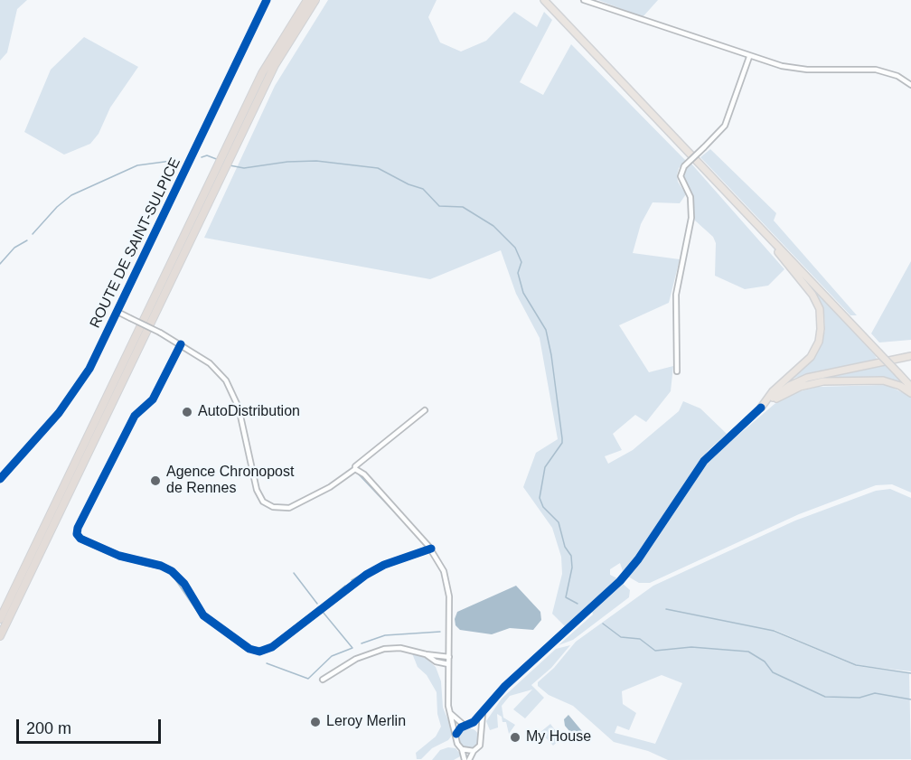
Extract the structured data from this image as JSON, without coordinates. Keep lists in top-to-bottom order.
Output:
{
  "streets": {
    "street": ["ROUTE DE SAINT-SULPICE"]
  },
  "places": [
    "AutoDistribution",
    "Agence Chronopost de Rennes",
    "Leroy Merlin",
    "My House"
  ],
  "scale_bar": "200 m"
}
